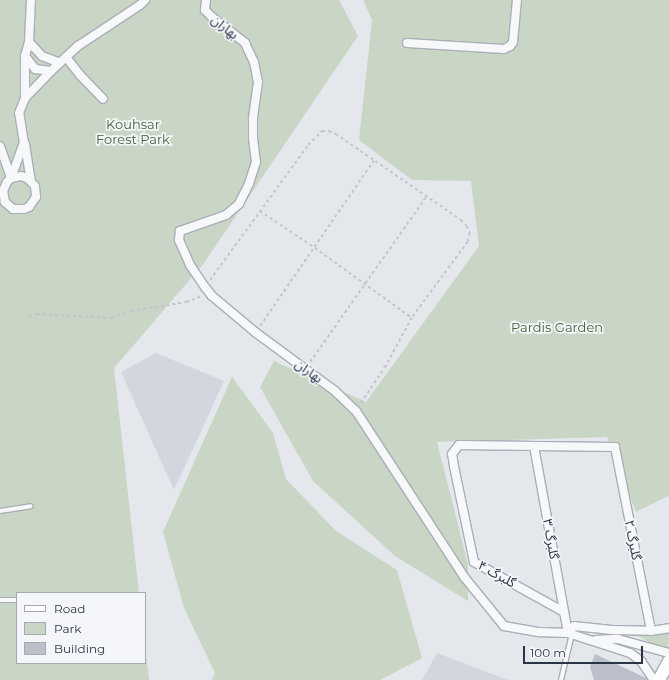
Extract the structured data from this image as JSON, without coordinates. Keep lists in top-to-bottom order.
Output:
{
  "streets": {
    "street": [
      "بهاران",
      "گلبرگ ۳",
      "گلبرگ ۲",
      "گلبرگ ۴"
    ]
  },
  "crossings": [
    ["بهاران", "گلبرگ ۳"],
    ["گلبرگ ۳", "گلبرگ ۲"],
    ["گلبرگ ۳", "گلبرگ ۴"],
    ["گلبرگ ۲", "گلبرگ ۴"]
  ],
  "parks": ["Kouhsar Forest Park", "Pardis Garden"],
  "legend": ["Road", "Park", "Building"],
  "scale_bar": "100 m"
}
